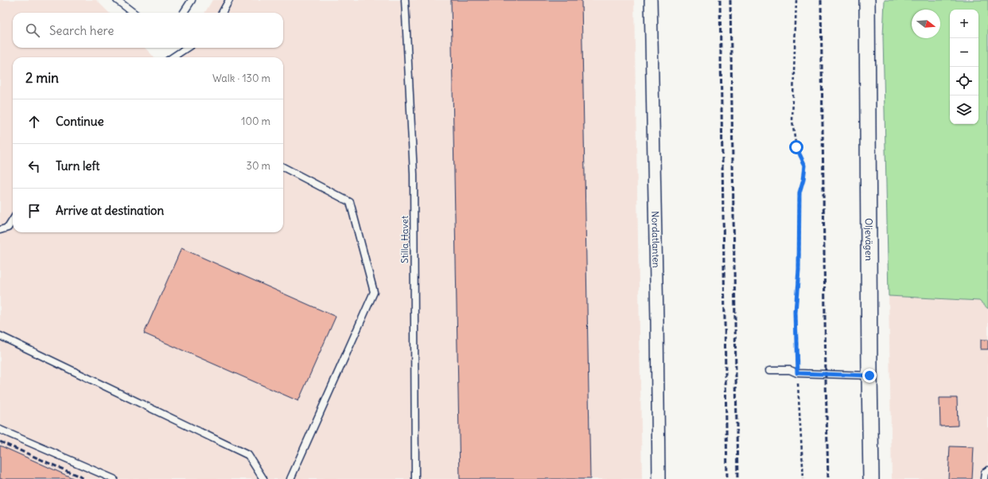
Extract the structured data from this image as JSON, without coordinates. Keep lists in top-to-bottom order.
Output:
{
  "streets": {
    "street": ["Nordatlanten", "Oljevägen"],
    "lane": ["Stilla Havet"]
  },
  "north": "right",
  "page": {
    "map_buttons": ["+", "−"],
    "search": "Search here",
    "heading": ["2 min", "Walk · 130 m"],
    "list": [
      ["Continue", "100 m"],
      ["Turn left", "30 m"],
      "Arrive at destination"
    ]
  }
}
